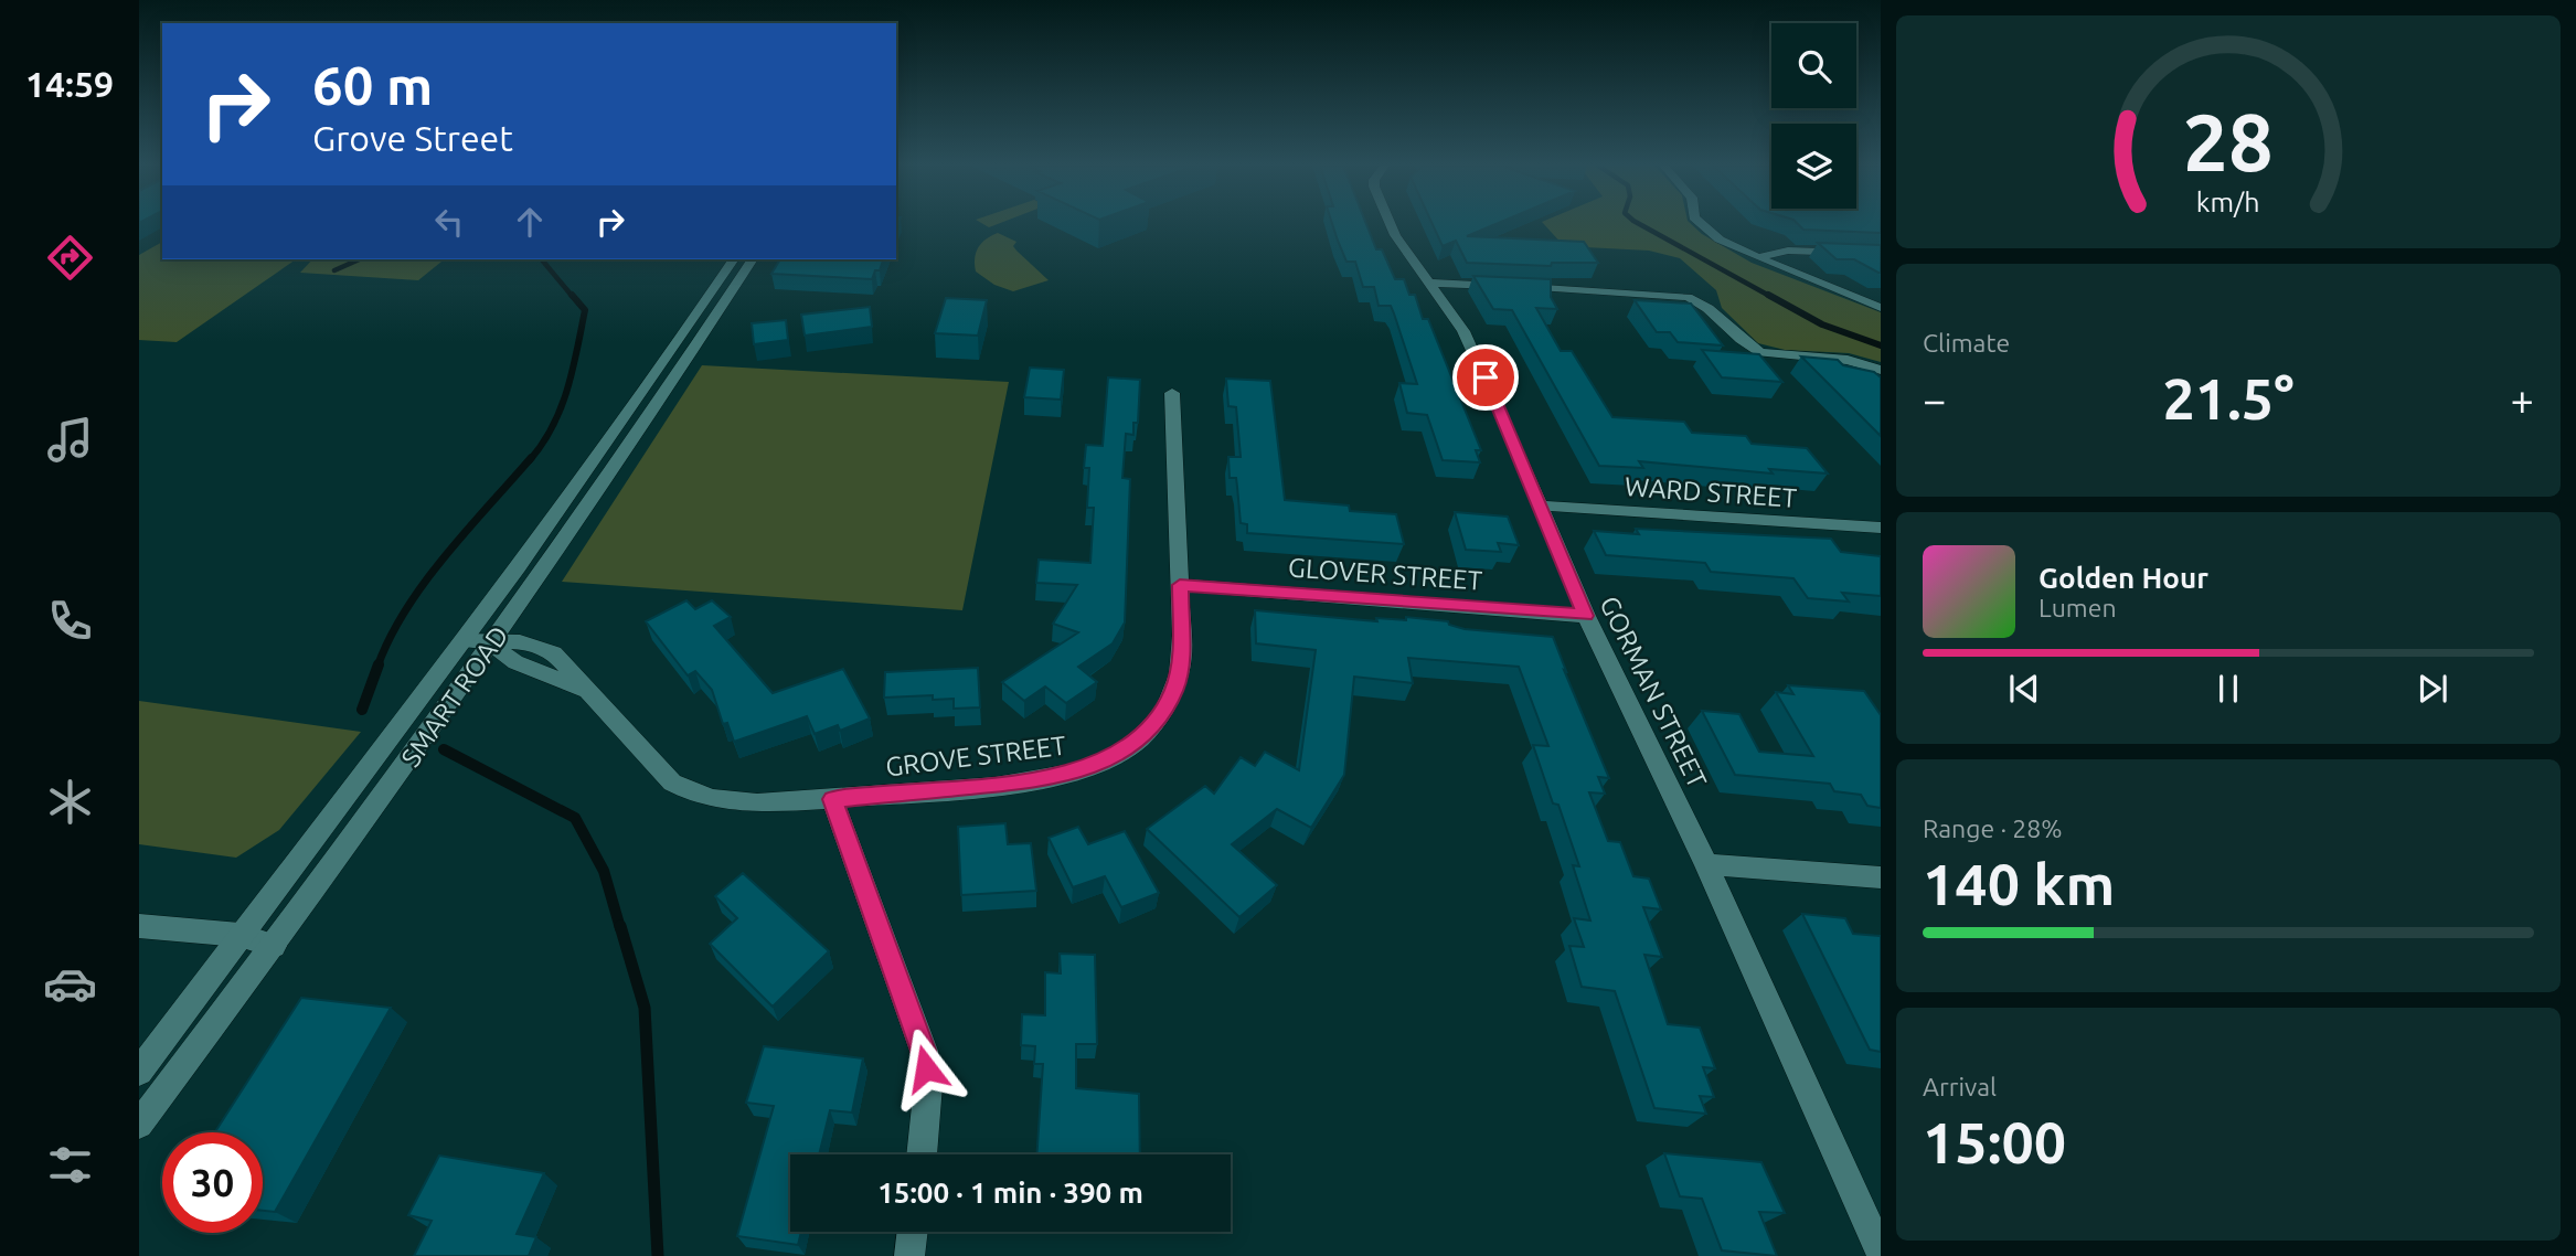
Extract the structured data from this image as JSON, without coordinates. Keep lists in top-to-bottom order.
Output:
{
  "streets": {
    "street": [
      "WARD STREET",
      "GLOVER STREET",
      "GORMAN STREET",
      "SMART ROAD",
      "GROVE STREET"
    ]
  },
  "crossings": [
    ["WARD STREET", "GORMAN STREET"],
    ["GLOVER STREET", "GORMAN STREET"],
    ["GLOVER STREET", "GROVE STREET"],
    ["SMART ROAD", "GROVE STREET"]
  ],
  "page": {
    "tabs": "14:59",
    "turn": ["60 m", "Grove Street"],
    "tile": [
      "Climate",
      ["Range · 28%", "140 km"],
      ["Arrival", "15:00"]
    ],
    "heat": ["−", "21.5°", "+"],
    "song": ["Golden Hour", "Lumen"],
    "limit": "30",
    "trip": "15:00 · 1 min · 390 m",
    "gauge": ["28", "km/h"]
  }
}
